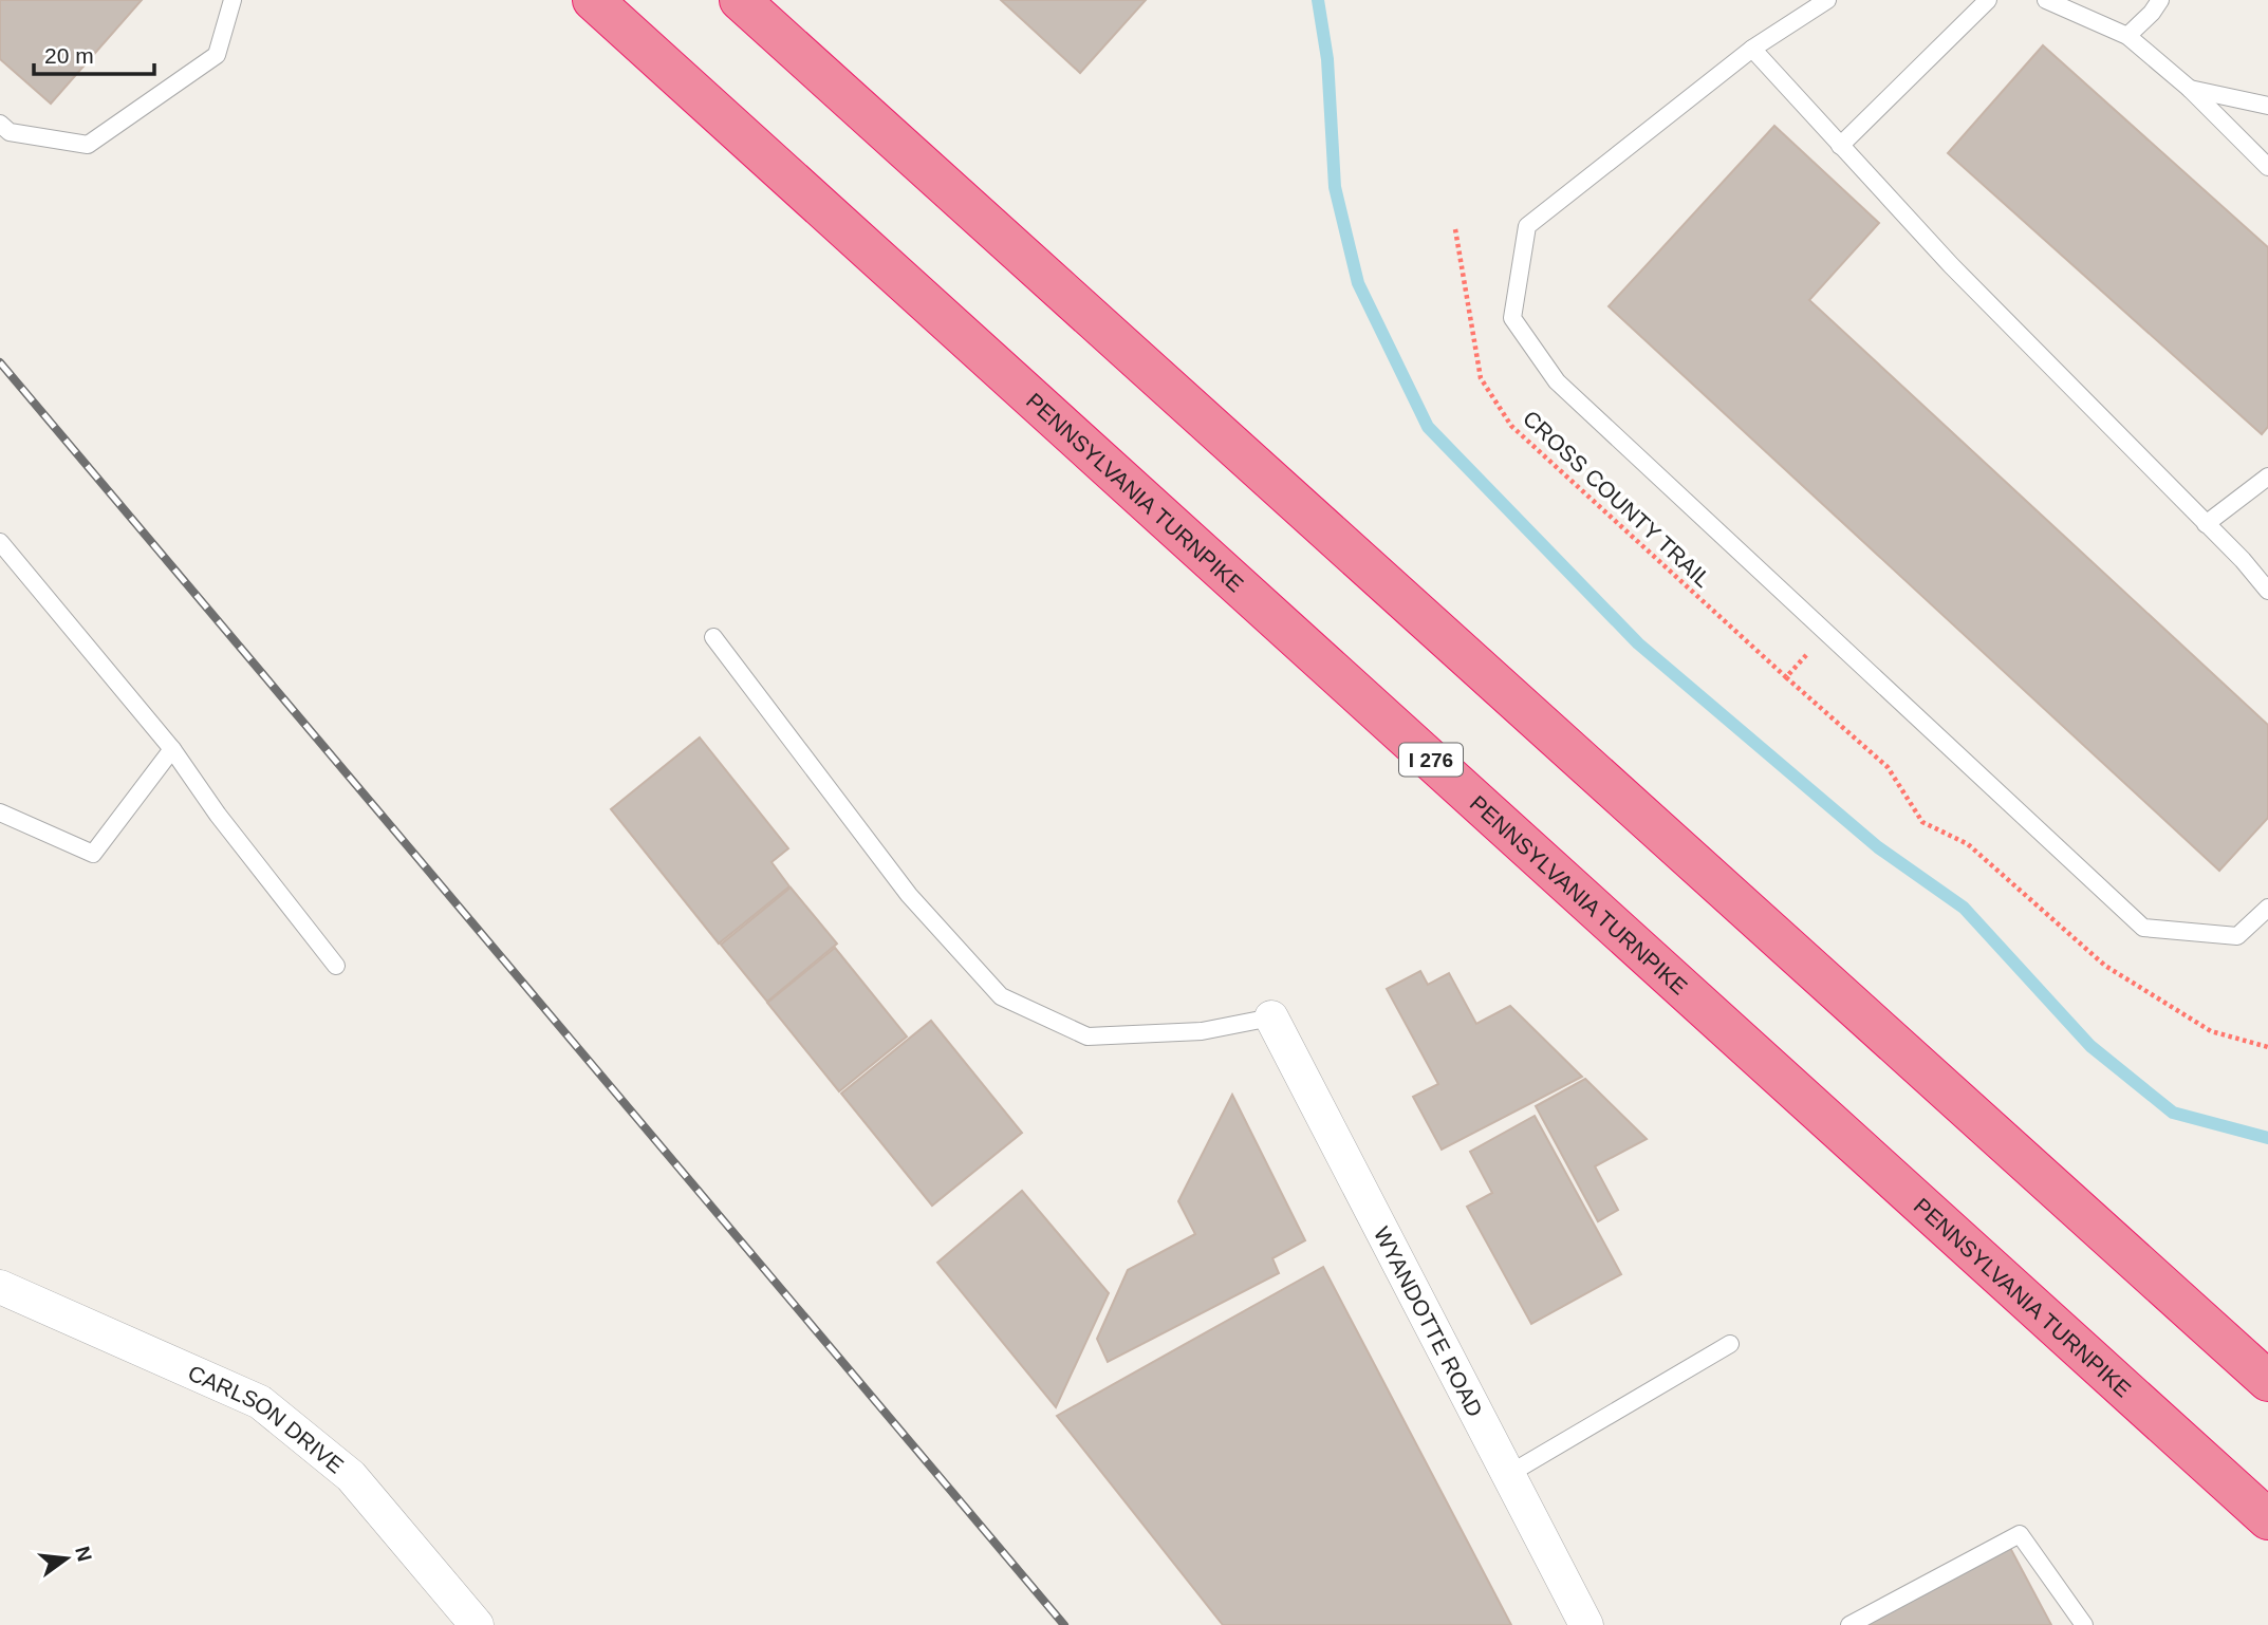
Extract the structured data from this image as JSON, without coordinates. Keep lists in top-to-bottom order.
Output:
{
  "streets": {
    "highway": ["PENNSYLVANIA TURNPIKE", "I 276"],
    "street": ["WYANDOTTE ROAD", "CARLSON DRIVE"],
    "path": ["CROSS COUNTY TRAIL"]
  },
  "scale_bar": "20 m",
  "north": "right"
}
